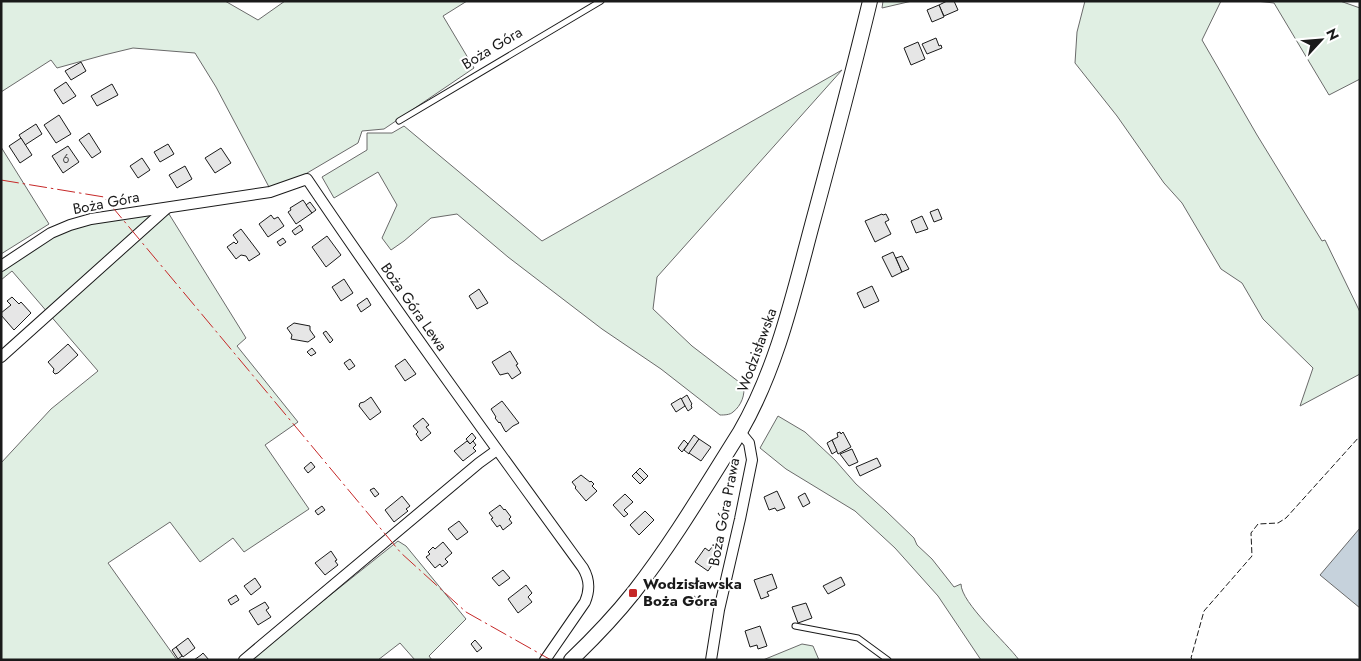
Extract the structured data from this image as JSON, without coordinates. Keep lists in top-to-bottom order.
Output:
{
  "streets": {
    "main road": ["Wodzisławska"],
    "street": ["Boża Góra", "Boża Góra Lewa", "Boża Góra Prawa"]
  },
  "crossings": [
    ["Boża Góra", "Boża Góra Lewa"],
    ["Wodzisławska", "Boża Góra Prawa"]
  ],
  "places": {
    "transit": ["Wodzisławska Boża Góra"]
  },
  "house_numbers": ["6"],
  "north": "top right"
}
